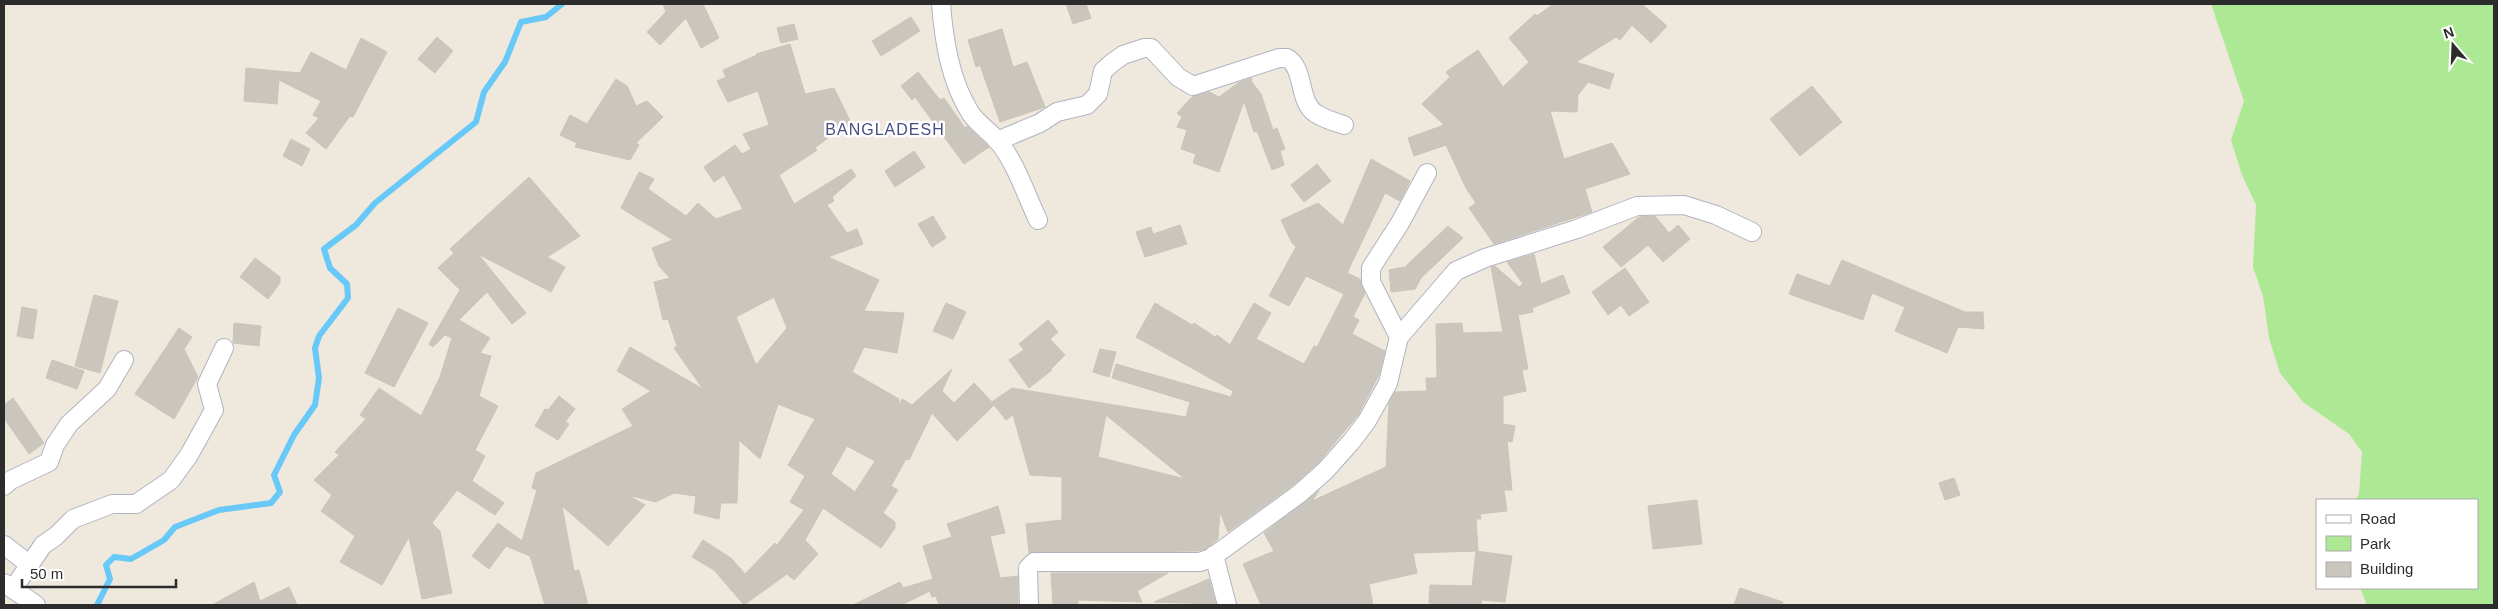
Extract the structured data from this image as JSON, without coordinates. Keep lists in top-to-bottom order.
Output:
{
  "districts": ["BANGLADESH"],
  "legend": ["Road", "Park", "Building"],
  "scale_bar": "50 m",
  "north": "top"
}
